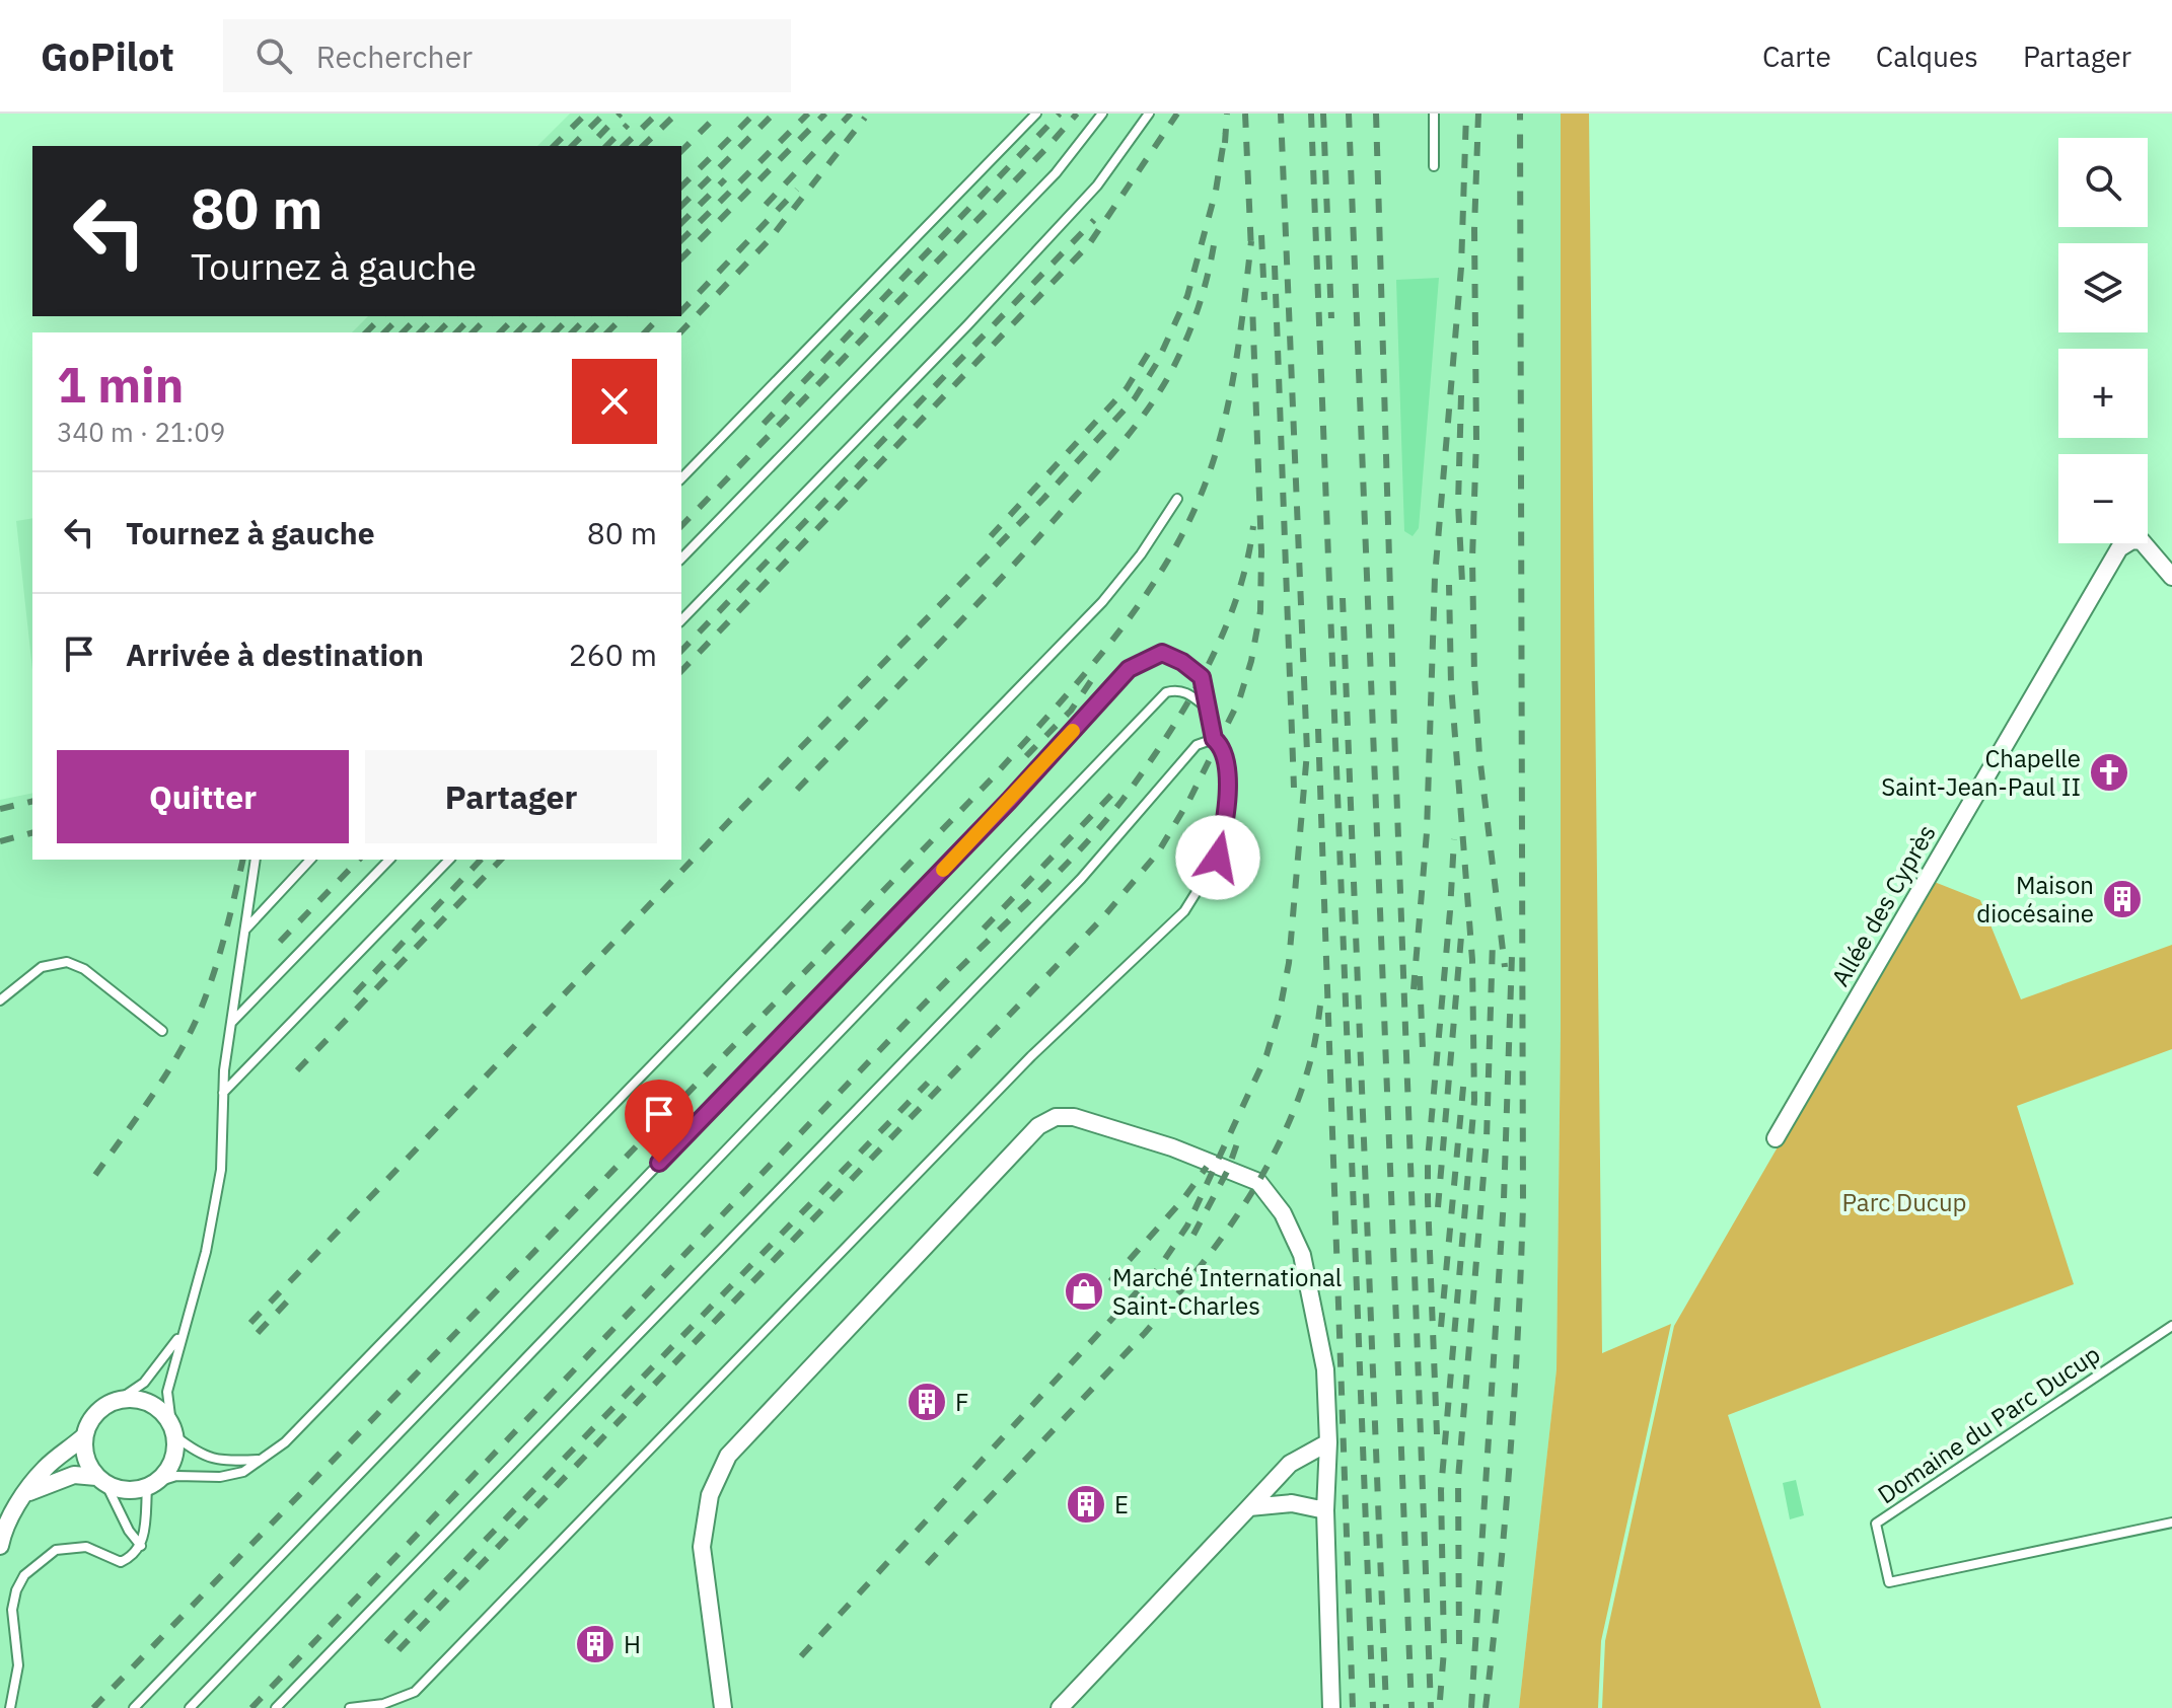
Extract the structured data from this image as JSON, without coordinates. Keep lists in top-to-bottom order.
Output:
{
  "streets": {
    "street": ["Allée des Cyprès"],
    "lane": ["Domaine du Parc Ducup"]
  },
  "parks": ["Parc Ducup"],
  "places": {
    "church": ["Chapelle Saint-Jean-Paul II"],
    "building": [
      "Maison diocésaine",
      "F",
      "E",
      "H"
    ],
    "shop": ["Marché International Saint-Charles"]
  },
  "page": {
    "header": "GoPilot",
    "search": "Rechercher",
    "nav": ["Carte", "Calques", "Partager"],
    "map_buttons": ["+", "−"],
    "turn": ["80 m", "Tournez à gauche"],
    "heading": ["1 min", "340 m · 21:09"],
    "list": [
      {
        "name": "Tournez à gauche",
        "value": "80 m"
      },
      {
        "name": "Arrivée à destination",
        "value": "260 m"
      }
    ],
    "buttons": ["Quitter", "Partager"]
  }
}
